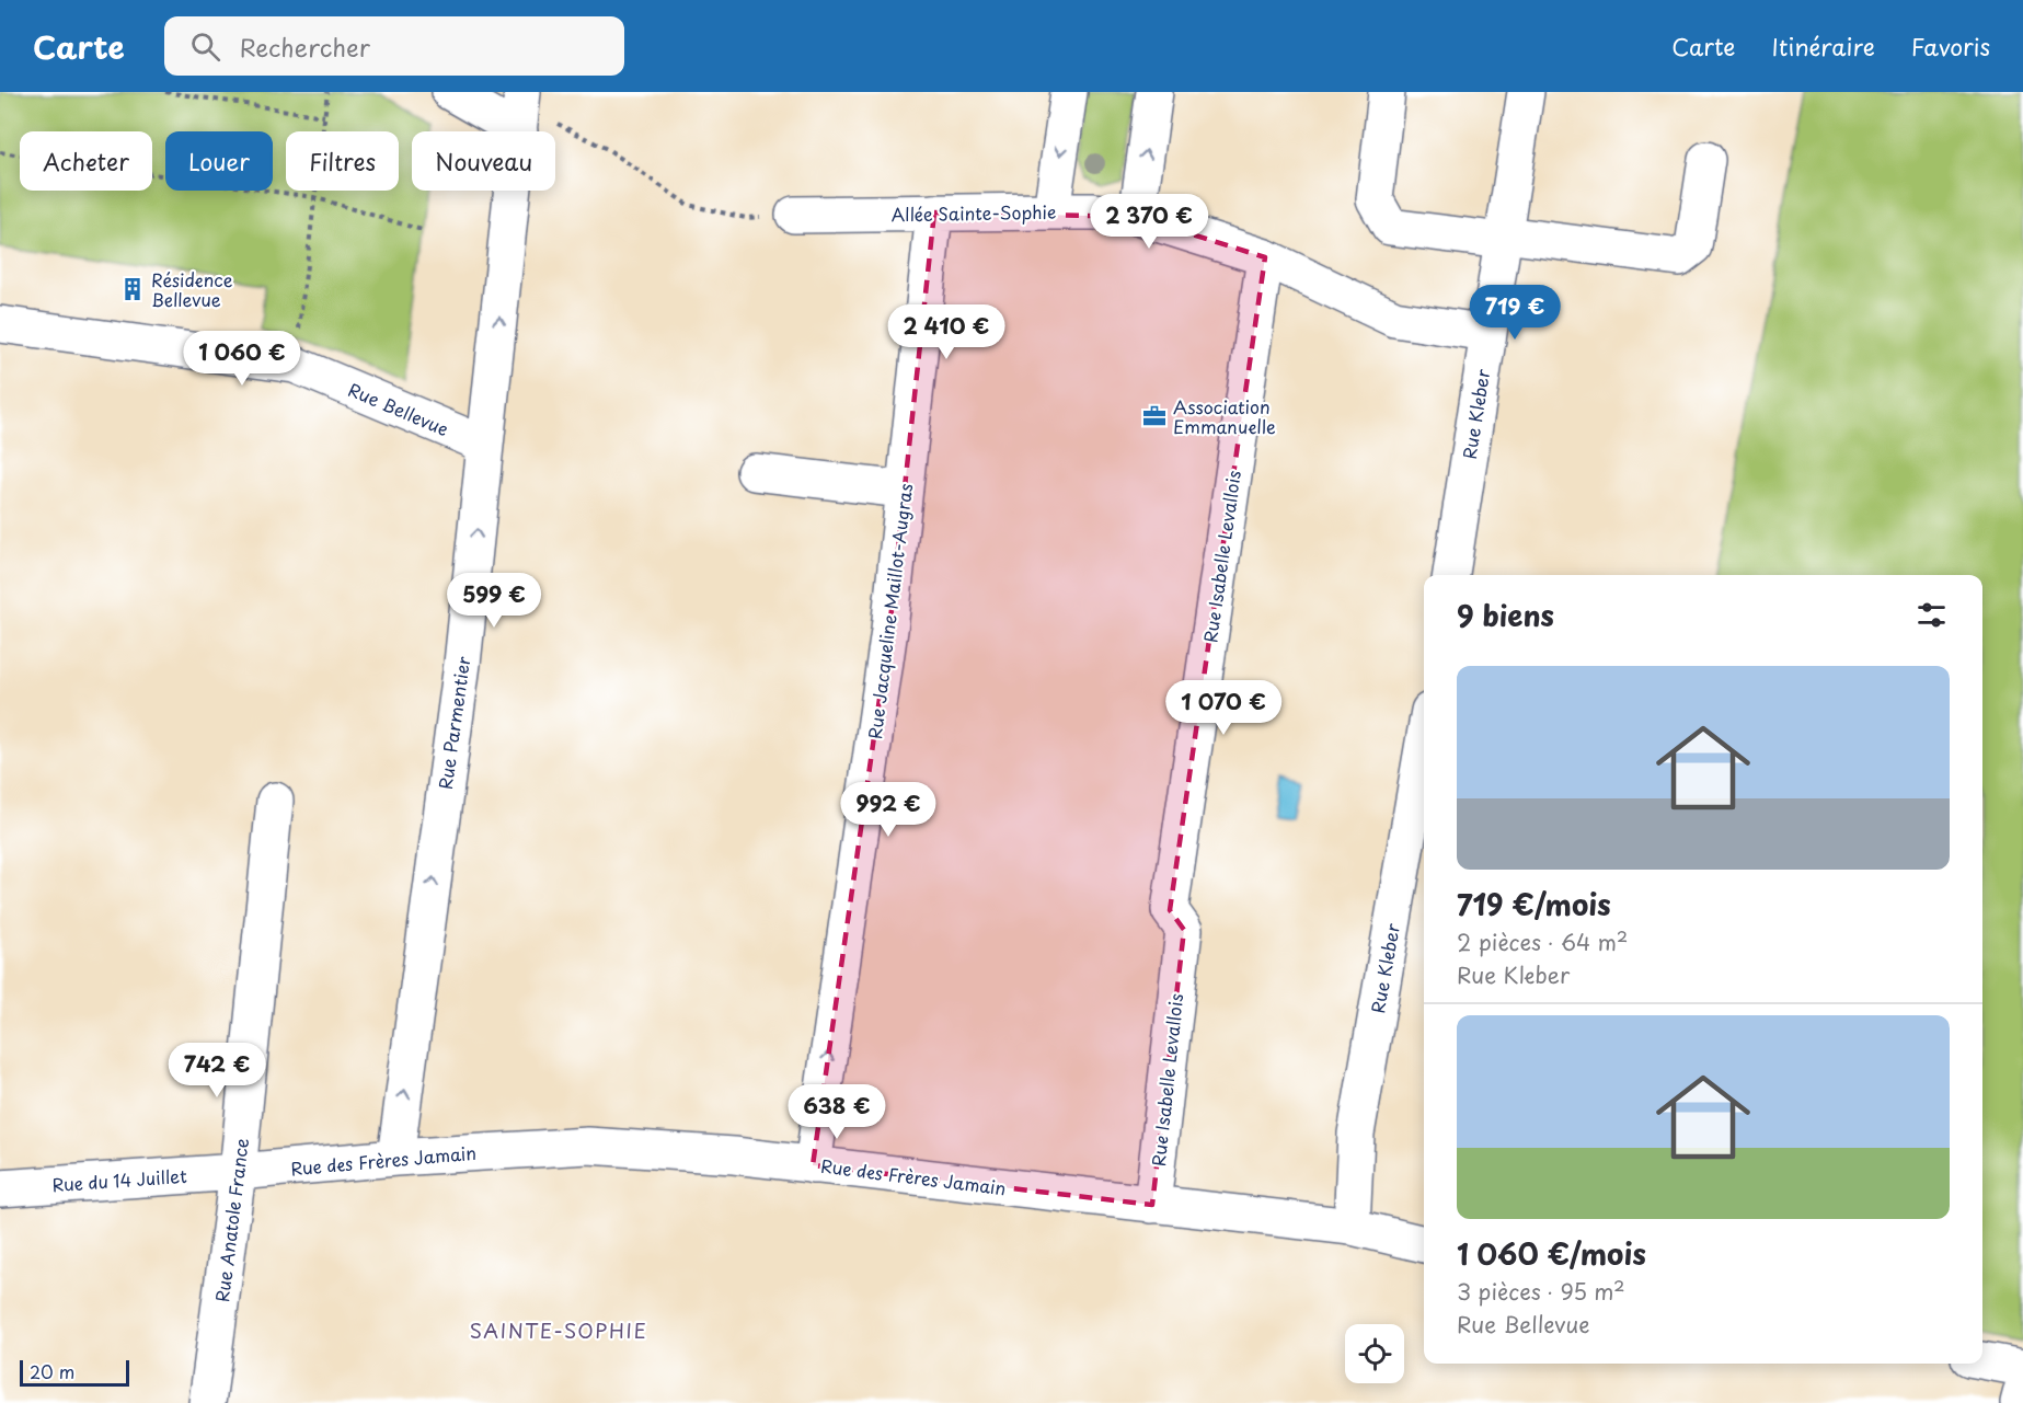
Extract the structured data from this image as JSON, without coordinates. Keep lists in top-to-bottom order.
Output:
{
  "streets": {
    "street": [
      "Allée Sainte-Sophie",
      "Rue Bellevue",
      "Rue Kleber",
      "Rue Isabelle Levallois",
      "Rue Jacqueline Maillot-Augras",
      "Rue Parmentier",
      "Rue des Frères Jamain",
      "Rue du 14 Juillet",
      "Rue Anatole France"
    ]
  },
  "crossings": [
    ["Allée Sainte-Sophie", "Rue Kleber"],
    ["Allée Sainte-Sophie", "Rue Isabelle Levallois"],
    ["Allée Sainte-Sophie", "Rue Jacqueline Maillot-Augras"],
    ["Rue Bellevue", "Rue Parmentier"],
    ["Rue Kleber", "Rue des Frères Jamain"],
    ["Rue Isabelle Levallois", "Rue des Frères Jamain"],
    ["Rue Jacqueline Maillot-Augras", "Rue des Frères Jamain"],
    ["Rue Parmentier", "Rue des Frères Jamain"],
    ["Rue des Frères Jamain", "Rue du 14 Juillet"],
    ["Rue des Frères Jamain", "Rue Anatole France"],
    ["Rue du 14 Juillet", "Rue Anatole France"]
  ],
  "one_way": ["Rue Jacqueline Maillot-Augras", "Rue Parmentier"],
  "districts": ["SAINTE-SOPHIE"],
  "places": {
    "building": ["Résidence Bellevue"],
    "office": ["Association Emmanuelle"]
  },
  "scale_bar": "20 m",
  "page": {
    "header": "Carte",
    "search": "Rechercher",
    "nav": ["Carte", "Itinéraire", "Favoris"],
    "chip": [
      "Acheter",
      "Louer",
      "Filtres",
      "Nouveau"
    ],
    "price": [
      "2 370 €",
      "719 €",
      "2 410 €",
      "1 060 €",
      "599 €",
      "1 070 €",
      "992 €",
      "742 €",
      "638 €"
    ],
    "heading": "9 biens",
    "list": [
      {
        "name": "719 €/mois",
        "note": "2 pièces · 64 m² · Rue Kleber"
      },
      {
        "name": "1 060 €/mois",
        "note": "3 pièces · 95 m² · Rue Bellevue"
      }
    ],
    "scale": "20 m"
  }
}
